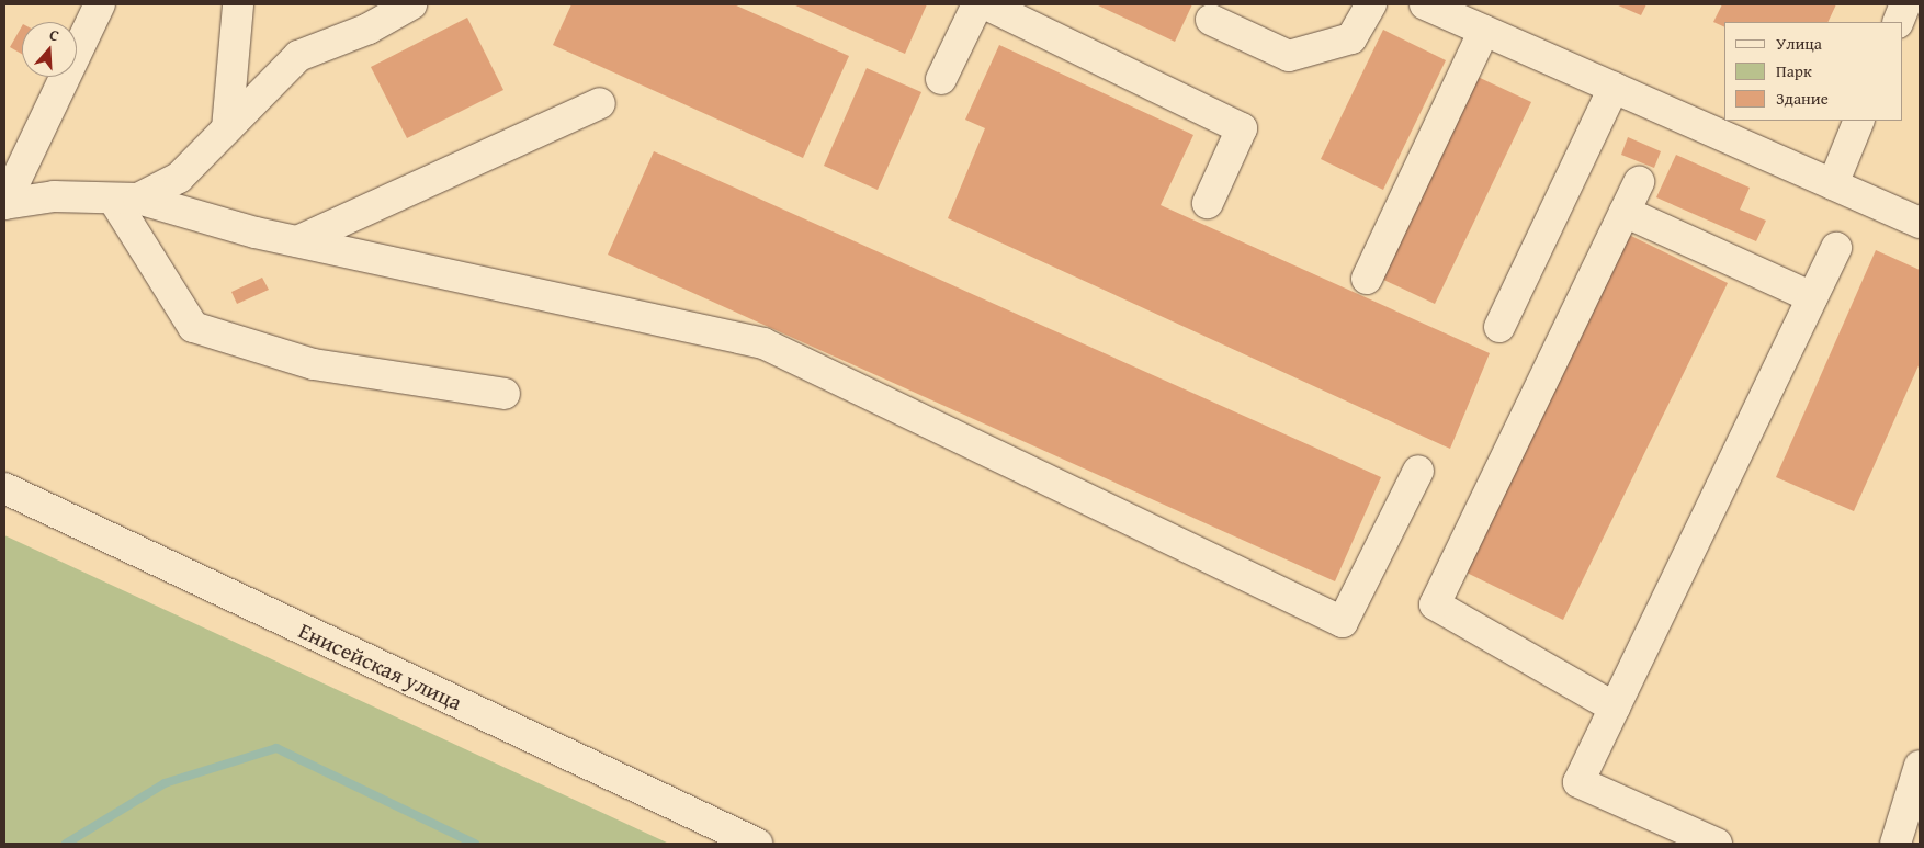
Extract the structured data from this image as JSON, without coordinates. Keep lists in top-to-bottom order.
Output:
{
  "streets": {
    "street": ["Енисейская улица"]
  },
  "legend": ["Улица", "Парк", "Здание"],
  "north": "top"
}
